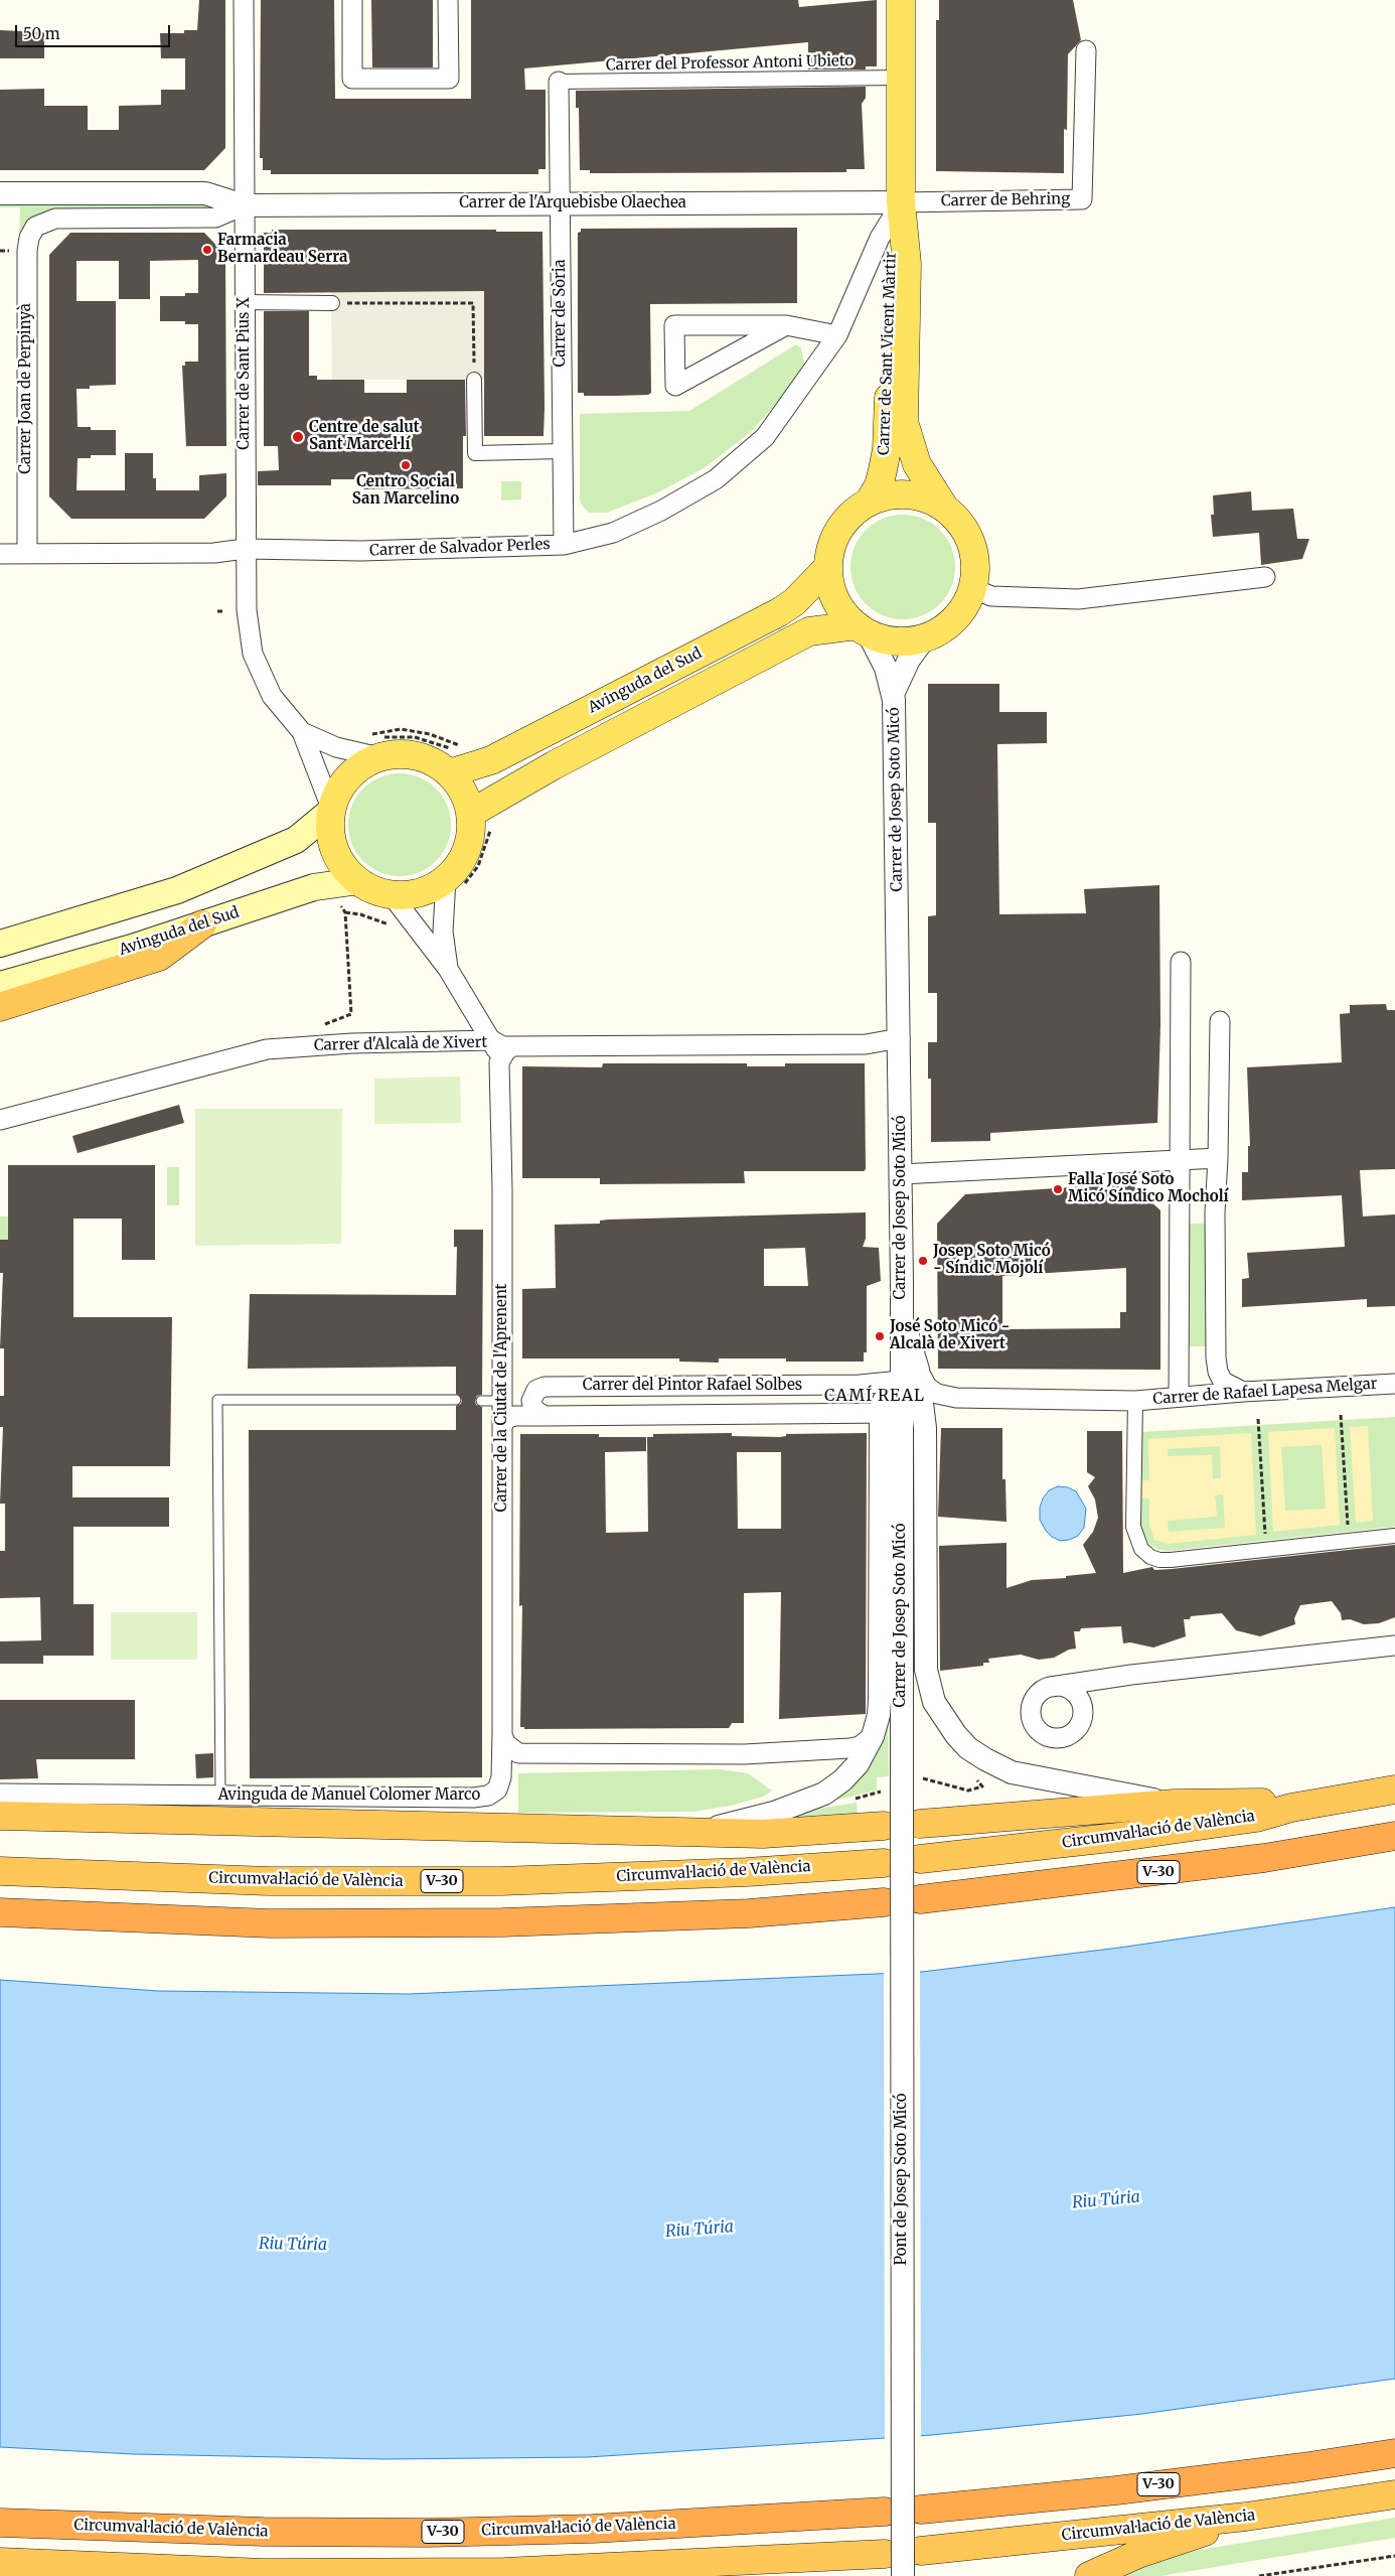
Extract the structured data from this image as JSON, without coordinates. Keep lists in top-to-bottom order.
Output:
{
  "streets": {
    "highway": ["Circumval·lació de València", "V-30"],
    "main road": ["Carrer de Sant Vicent Màrtir", "Avinguda del Sud"],
    "street": [
      "Carrer del Professor Antoni Ubieto",
      "Carrer de Behring",
      "Carrer de l'Arquebisbe Olaechea",
      "Carrer de Sòria",
      "Carrer de Sant Pius X",
      "Carrer Joan de Perpinyà",
      "Carrer de Salvador Perles",
      "Carrer de Josep Soto Micó",
      "Carrer d'Alcalà de Xivert",
      "Carrer del Pintor Rafael Solbes",
      "Carrer de Rafael Lapesa Melgar",
      "Carrer de la Ciutat de l'Aprenent",
      "Avinguda de Manuel Colomer Marco",
      "Pont de Josep Soto Micó"
    ]
  },
  "crossings": [
    ["Carrer del Professor Antoni Ubieto", "Carrer de Sòria"],
    ["Carrer del Professor Antoni Ubieto", "Carrer de Sant Vicent Màrtir"],
    ["Carrer de Behring", "Carrer de l'Arquebisbe Olaechea"],
    ["Carrer de Behring", "Carrer de Sant Vicent Màrtir"],
    ["Carrer de Behring", "Carrer de Salvador Perles"],
    ["Carrer de l'Arquebisbe Olaechea", "Carrer de Sòria"],
    ["Carrer de l'Arquebisbe Olaechea", "Carrer de Sant Vicent Màrtir"],
    ["Carrer de l'Arquebisbe Olaechea", "Carrer de Sant Pius X"],
    ["Carrer de l'Arquebisbe Olaechea", "Carrer Joan de Perpinyà"],
    ["Carrer de l'Arquebisbe Olaechea", "Carrer de Salvador Perles"],
    ["Carrer de Sòria", "Carrer de Salvador Perles"],
    ["Carrer de Sant Vicent Màrtir", "Carrer de Salvador Perles"],
    ["Carrer de Sant Vicent Màrtir", "Avinguda del Sud"],
    ["Carrer de Sant Vicent Màrtir", "Carrer de Josep Soto Micó"],
    ["Carrer de Sant Pius X", "Carrer de Salvador Perles"],
    ["Carrer de Sant Pius X", "Avinguda del Sud"],
    ["Carrer de Sant Pius X", "Carrer de la Ciutat de l'Aprenent"],
    ["Carrer Joan de Perpinyà", "Carrer de Salvador Perles"],
    ["Avinguda del Sud", "Carrer de Josep Soto Micó"],
    ["Avinguda del Sud", "Carrer de la Ciutat de l'Aprenent"],
    ["Carrer de Josep Soto Micó", "Carrer d'Alcalà de Xivert"],
    ["Carrer de Josep Soto Micó", "Carrer del Pintor Rafael Solbes"],
    ["Carrer de Josep Soto Micó", "Carrer de Rafael Lapesa Melgar"],
    ["Carrer de Josep Soto Micó", "Pont de Josep Soto Micó"],
    ["Carrer d'Alcalà de Xivert", "Carrer de la Ciutat de l'Aprenent"],
    ["Carrer del Pintor Rafael Solbes", "Carrer de Rafael Lapesa Melgar"],
    ["Carrer del Pintor Rafael Solbes", "Carrer de la Ciutat de l'Aprenent"],
    ["Carrer de la Ciutat de l'Aprenent", "Avinguda de Manuel Colomer Marco"]
  ],
  "districts": ["CAMÍ REAL"],
  "water": ["Riu Túria"],
  "places": [
    "Farmacia Bernardeau Serra",
    "Centre de salut Sant Marcel·lí",
    "Centro Social San Marcelino",
    "Falla José Soto Micó Síndico Mocholí",
    "Josep Soto Micó - Síndic Mojolí",
    "José Soto Micó - Alcalà de Xivert"
  ],
  "scale_bar": "50 m"
}
